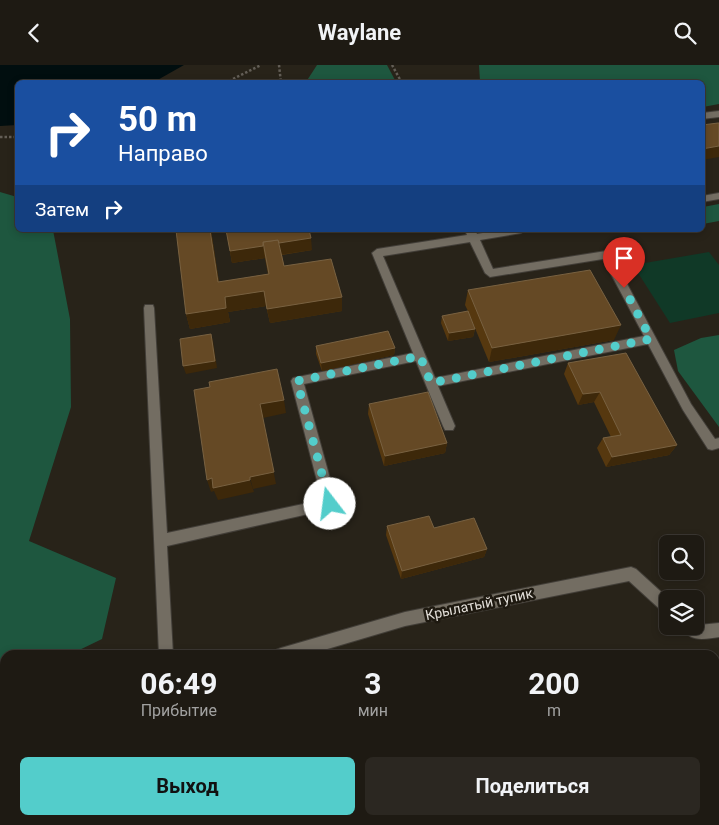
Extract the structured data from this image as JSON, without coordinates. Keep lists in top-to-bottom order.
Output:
{
  "streets": {
    "street": ["Крылатый тупик"]
  },
  "page": {
    "header": "Waylane",
    "turn": ["50 m", "Направо"],
    "then": "Затем",
    "eta": [
      "06:49",
      "Прибытие",
      "3",
      "мин",
      "200",
      "m"
    ],
    "buttons": ["Выход", "Поделиться"]
  }
}
